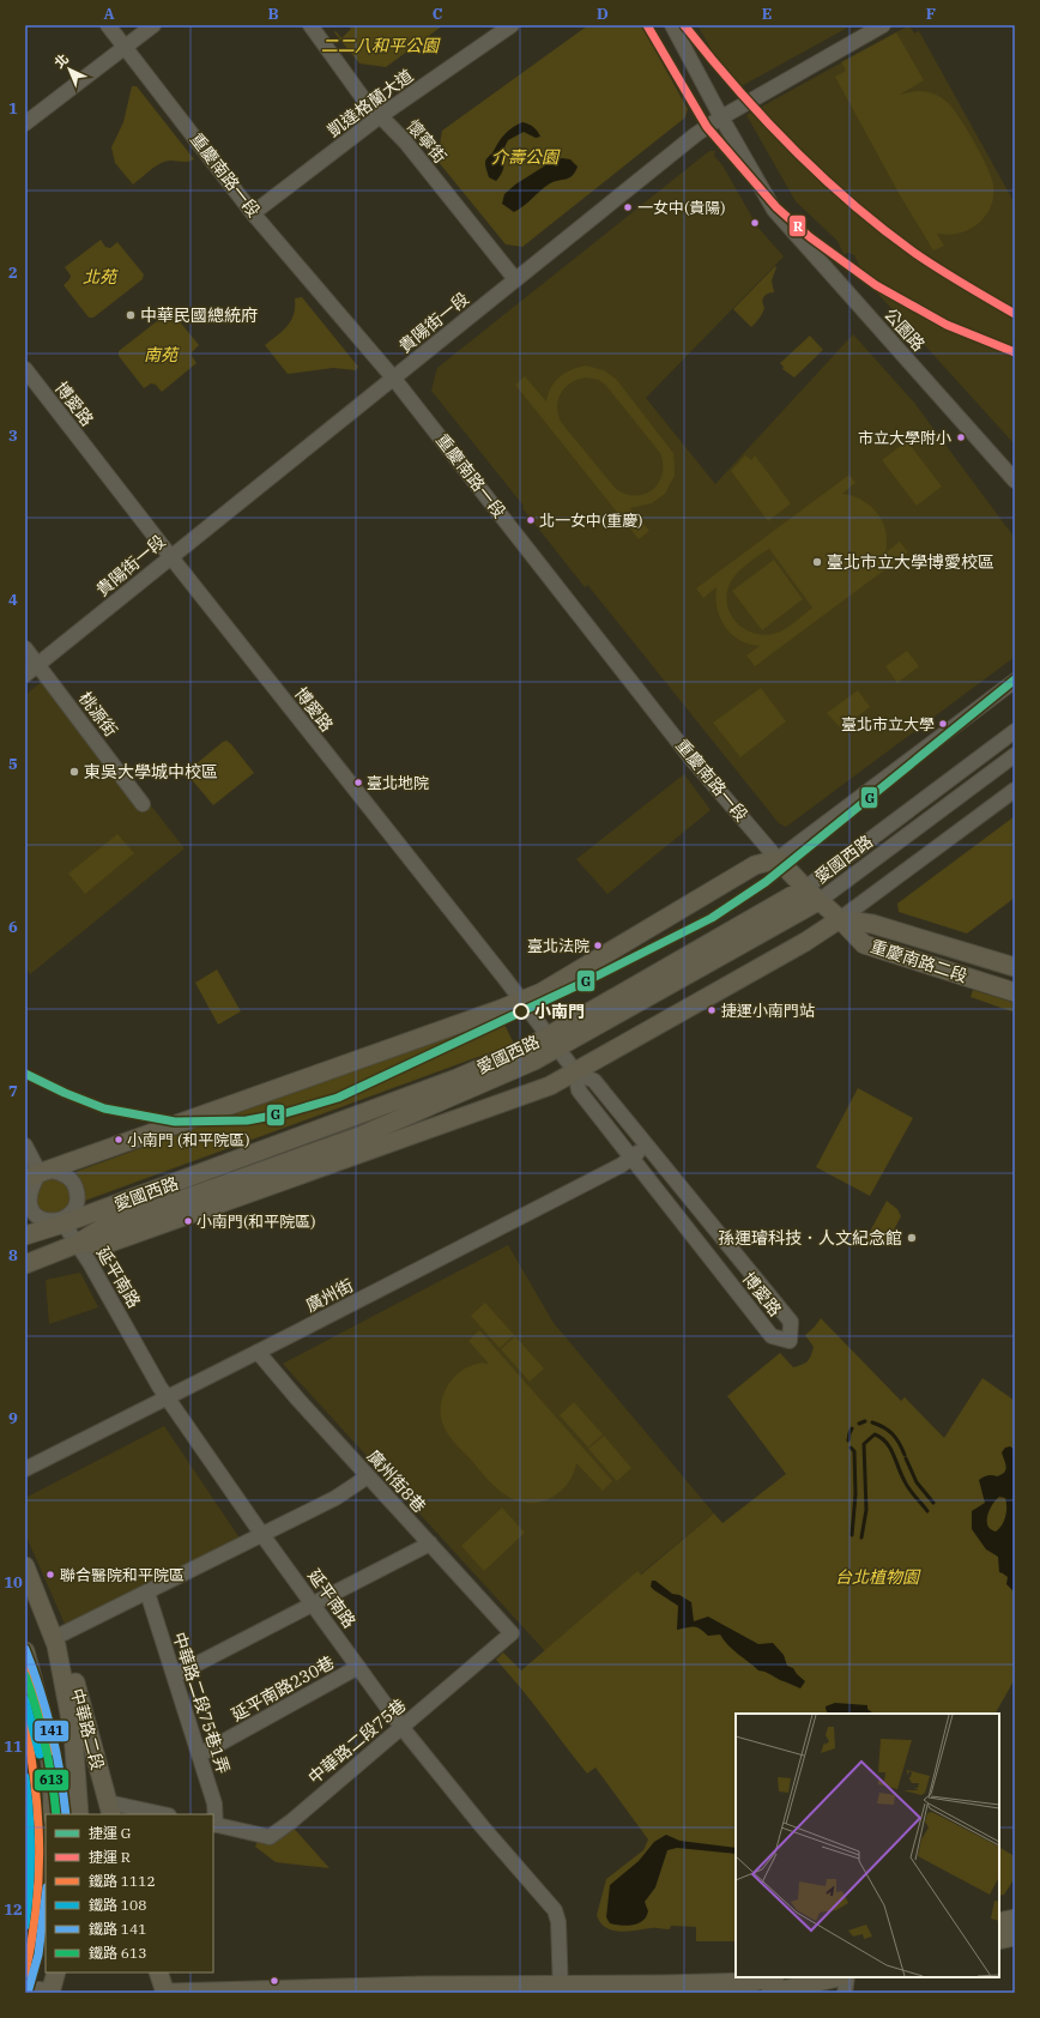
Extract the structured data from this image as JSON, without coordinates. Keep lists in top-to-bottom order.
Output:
{
  "streets": {
    "main road": [
      "重慶南路一段",
      "愛國西路",
      "重慶南路二段",
      "中華路二段"
    ],
    "street": [
      "凱達格蘭大道",
      "懷寧街",
      "貴陽街一段",
      "公園路",
      "博愛路",
      "桃源街",
      "延平南路",
      "廣州街",
      "廣州街8巷",
      "延平南路230巷",
      "中華路二段75巷1弄",
      "中華路二段75巷"
    ]
  },
  "crossings": [
    ["凱達格蘭大道", "懷寧街"],
    ["凱達格蘭大道", "重慶南路一段"],
    ["懷寧街", "貴陽街一段"],
    ["重慶南路一段", "貴陽街一段"],
    ["重慶南路一段", "愛國西路"],
    ["重慶南路一段", "重慶南路二段"],
    ["貴陽街一段", "公園路"],
    ["貴陽街一段", "博愛路"],
    ["貴陽街一段", "桃源街"],
    ["博愛路", "愛國西路"],
    ["博愛路", "廣州街"],
    ["愛國西路", "重慶南路二段"],
    ["愛國西路", "延平南路"],
    ["延平南路", "廣州街"],
    ["延平南路", "延平南路230巷"],
    ["延平南路", "中華路二段75巷"],
    ["廣州街", "廣州街8巷"],
    ["廣州街8巷", "中華路二段75巷"],
    ["延平南路230巷", "中華路二段75巷1弄"],
    ["中華路二段75巷1弄", "中華路二段75巷"]
  ],
  "parks": [
    "二二八和平公園",
    "介壽公園",
    "北苑",
    "南苑",
    "台北植物園"
  ],
  "places": [
    "一女中(貴陽)",
    "中華民國總統府",
    "市立大學附小",
    "北一女中(重慶)",
    "臺北市立大學博愛校區",
    "臺北市立大學",
    "東吳大學城中校區",
    "臺北地院",
    "臺北法院",
    "捷運小南門站",
    "小南門",
    "小南門 (和平院區)",
    "小南門(和平院區)",
    "孫運璿科技．人文紀念館",
    "聯合醫院和平院區"
  ],
  "lines": [
    "metro line R",
    "metro line G",
    "rail line 141",
    "rail line 1112",
    "rail line 613",
    "rail line 108"
  ],
  "legend": [
    "捷運 G",
    "捷運 R",
    "鐵路 1112",
    "鐵路 108",
    "鐵路 141",
    "鐵路 613"
  ],
  "north": "top left",
  "grid": {
    "columns": [
      "A",
      "B",
      "C",
      "D",
      "E",
      "F"
    ],
    "rows": [
      "1",
      "2",
      "3",
      "4",
      "5",
      "6",
      "7",
      "8",
      "9",
      "10",
      "11",
      "12"
    ]
  }
}
